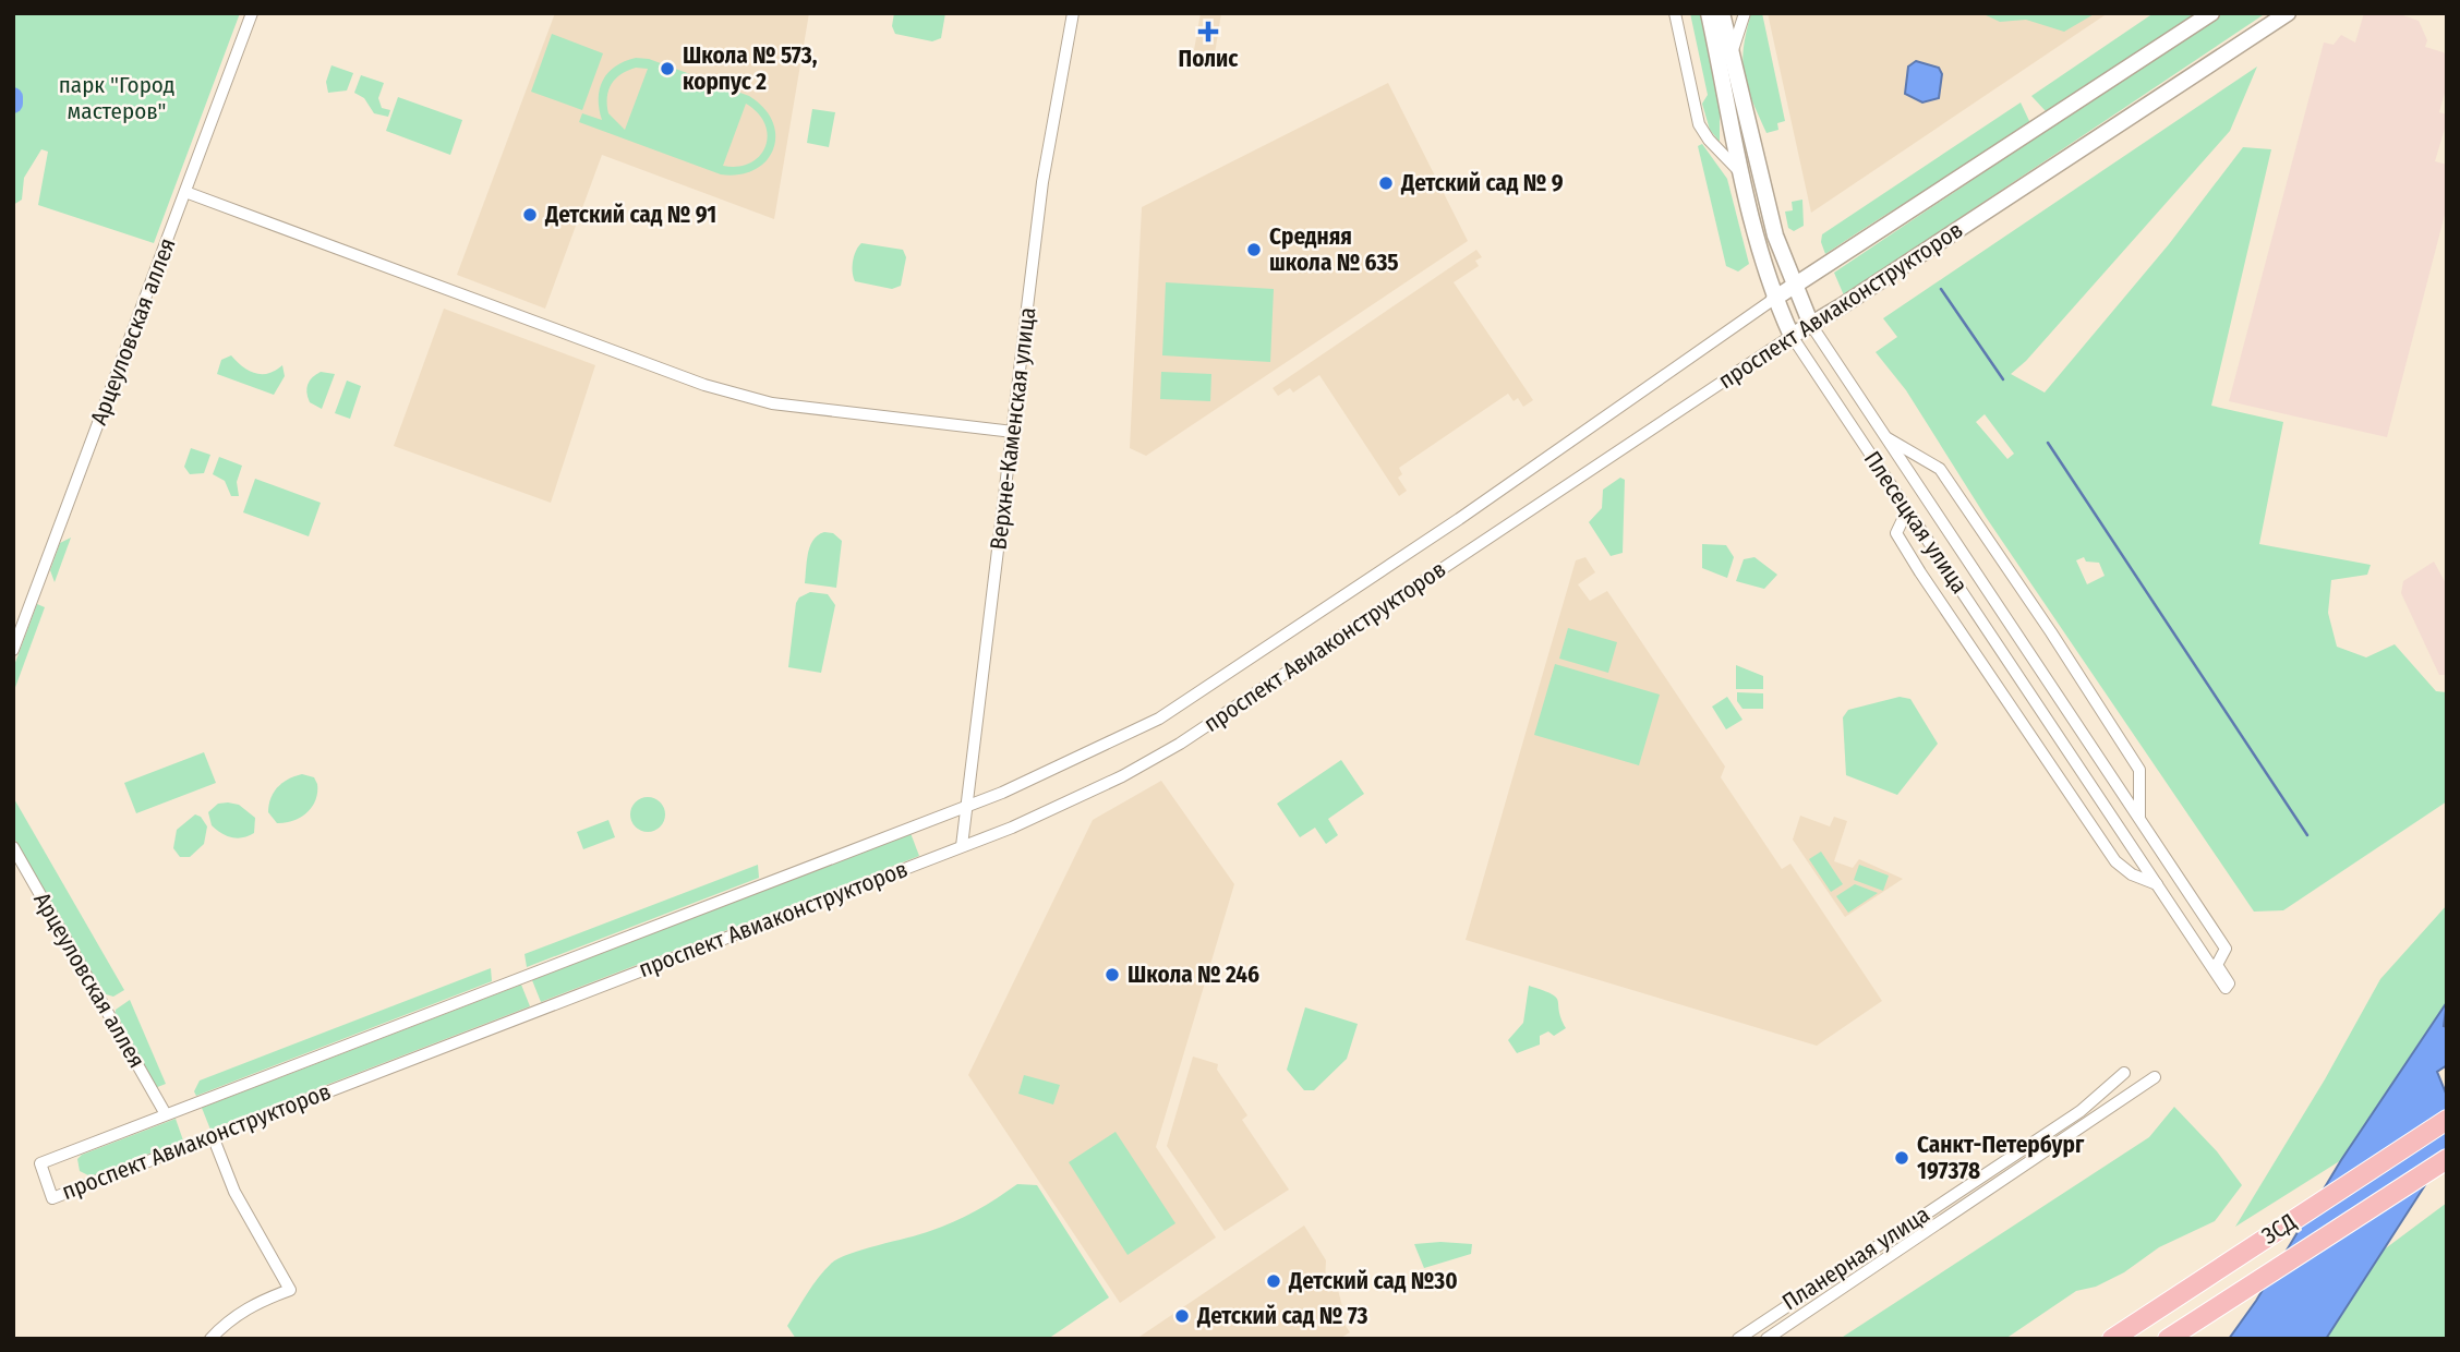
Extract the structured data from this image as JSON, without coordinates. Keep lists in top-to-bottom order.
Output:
{
  "streets": {
    "highway": ["ЗСД"],
    "street": [
      "проспект Авиаконструкторов",
      "Арцеуловская аллея",
      "Верхне-Каменская улица",
      "Плесецкая улица",
      "Планерная улица"
    ]
  },
  "crossings": [
    ["проспект Авиаконструкторов", "Арцеуловская аллея"],
    ["проспект Авиаконструкторов", "Верхне-Каменская улица"],
    ["проспект Авиаконструкторов", "Плесецкая улица"]
  ],
  "parks": ["парк \"Город мастеров\""],
  "places": {
    "health": ["Полис"],
    "other": [
      "Школа № 573, корпус 2",
      "Детский сад № 9",
      "Детский сад № 91",
      "Средняя школа № 635",
      "Школа № 246",
      "Санкт-Петербург 197378",
      "Детский сад №30",
      "Детский сад № 73"
    ]
  }
}
